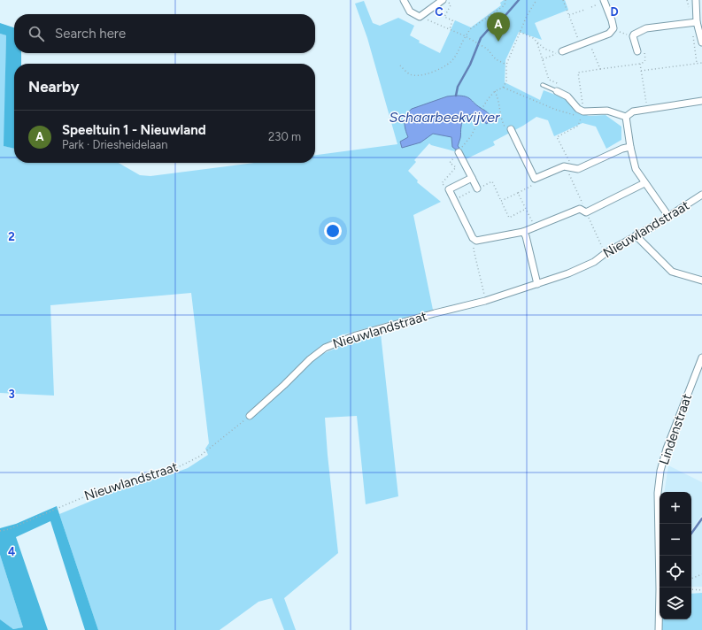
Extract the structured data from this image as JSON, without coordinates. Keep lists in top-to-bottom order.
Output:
{
  "streets": {
    "street": ["Nieuwlandstraat", "Lindenstraat"]
  },
  "water": ["Schaarbeekvijver"],
  "page": {
    "pins": "A",
    "search": "Search here",
    "heading": "Nearby",
    "list": [
      {
        "mark": "A",
        "name": "Speeltuin 1 - Nieuwland",
        "note": "Park · Driesheidelaan",
        "value": "230 m"
      }
    ],
    "map_buttons": ["+", "−"]
  },
  "grid": {
    "columns": ["C", "D"],
    "rows": ["2", "3", "4"]
  }
}
